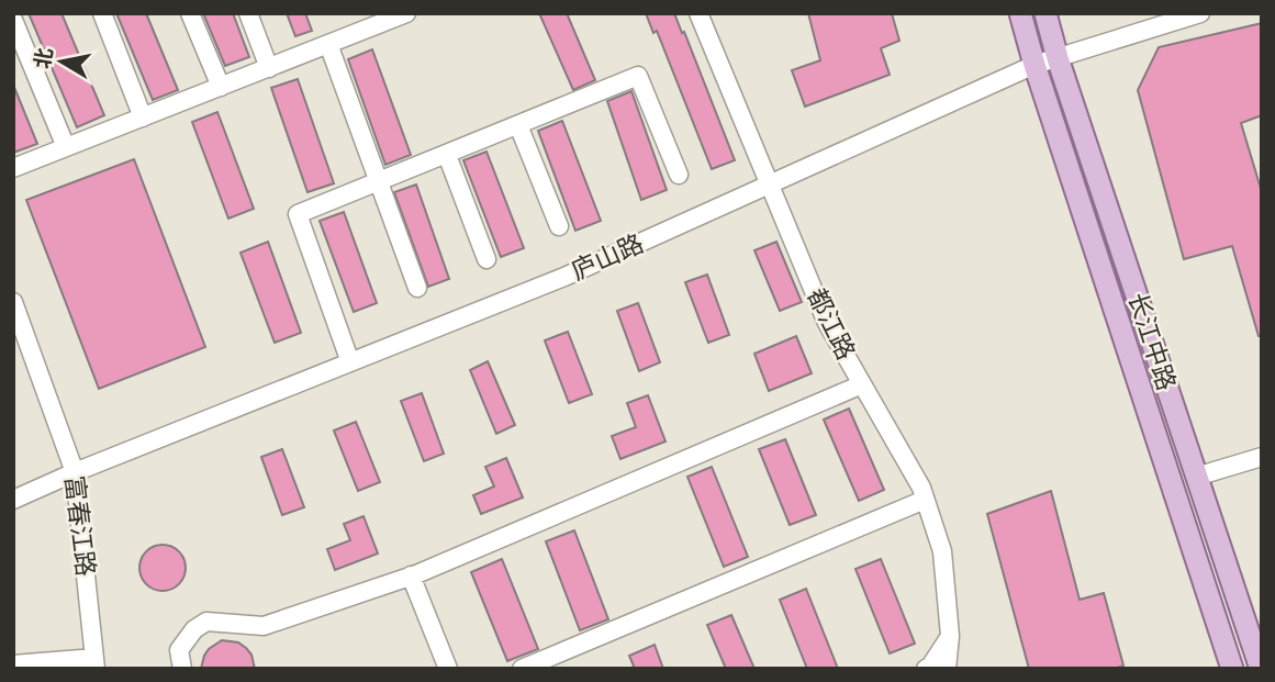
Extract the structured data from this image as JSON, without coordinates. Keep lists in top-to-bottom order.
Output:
{
  "streets": {
    "main road": ["长江中路"],
    "street": ["庐山路", "都江路", "富春江路"]
  },
  "crossings": [
    ["庐山路", "都江路"],
    ["庐山路", "长江中路"],
    ["庐山路", "富春江路"]
  ],
  "north": "left"
}
